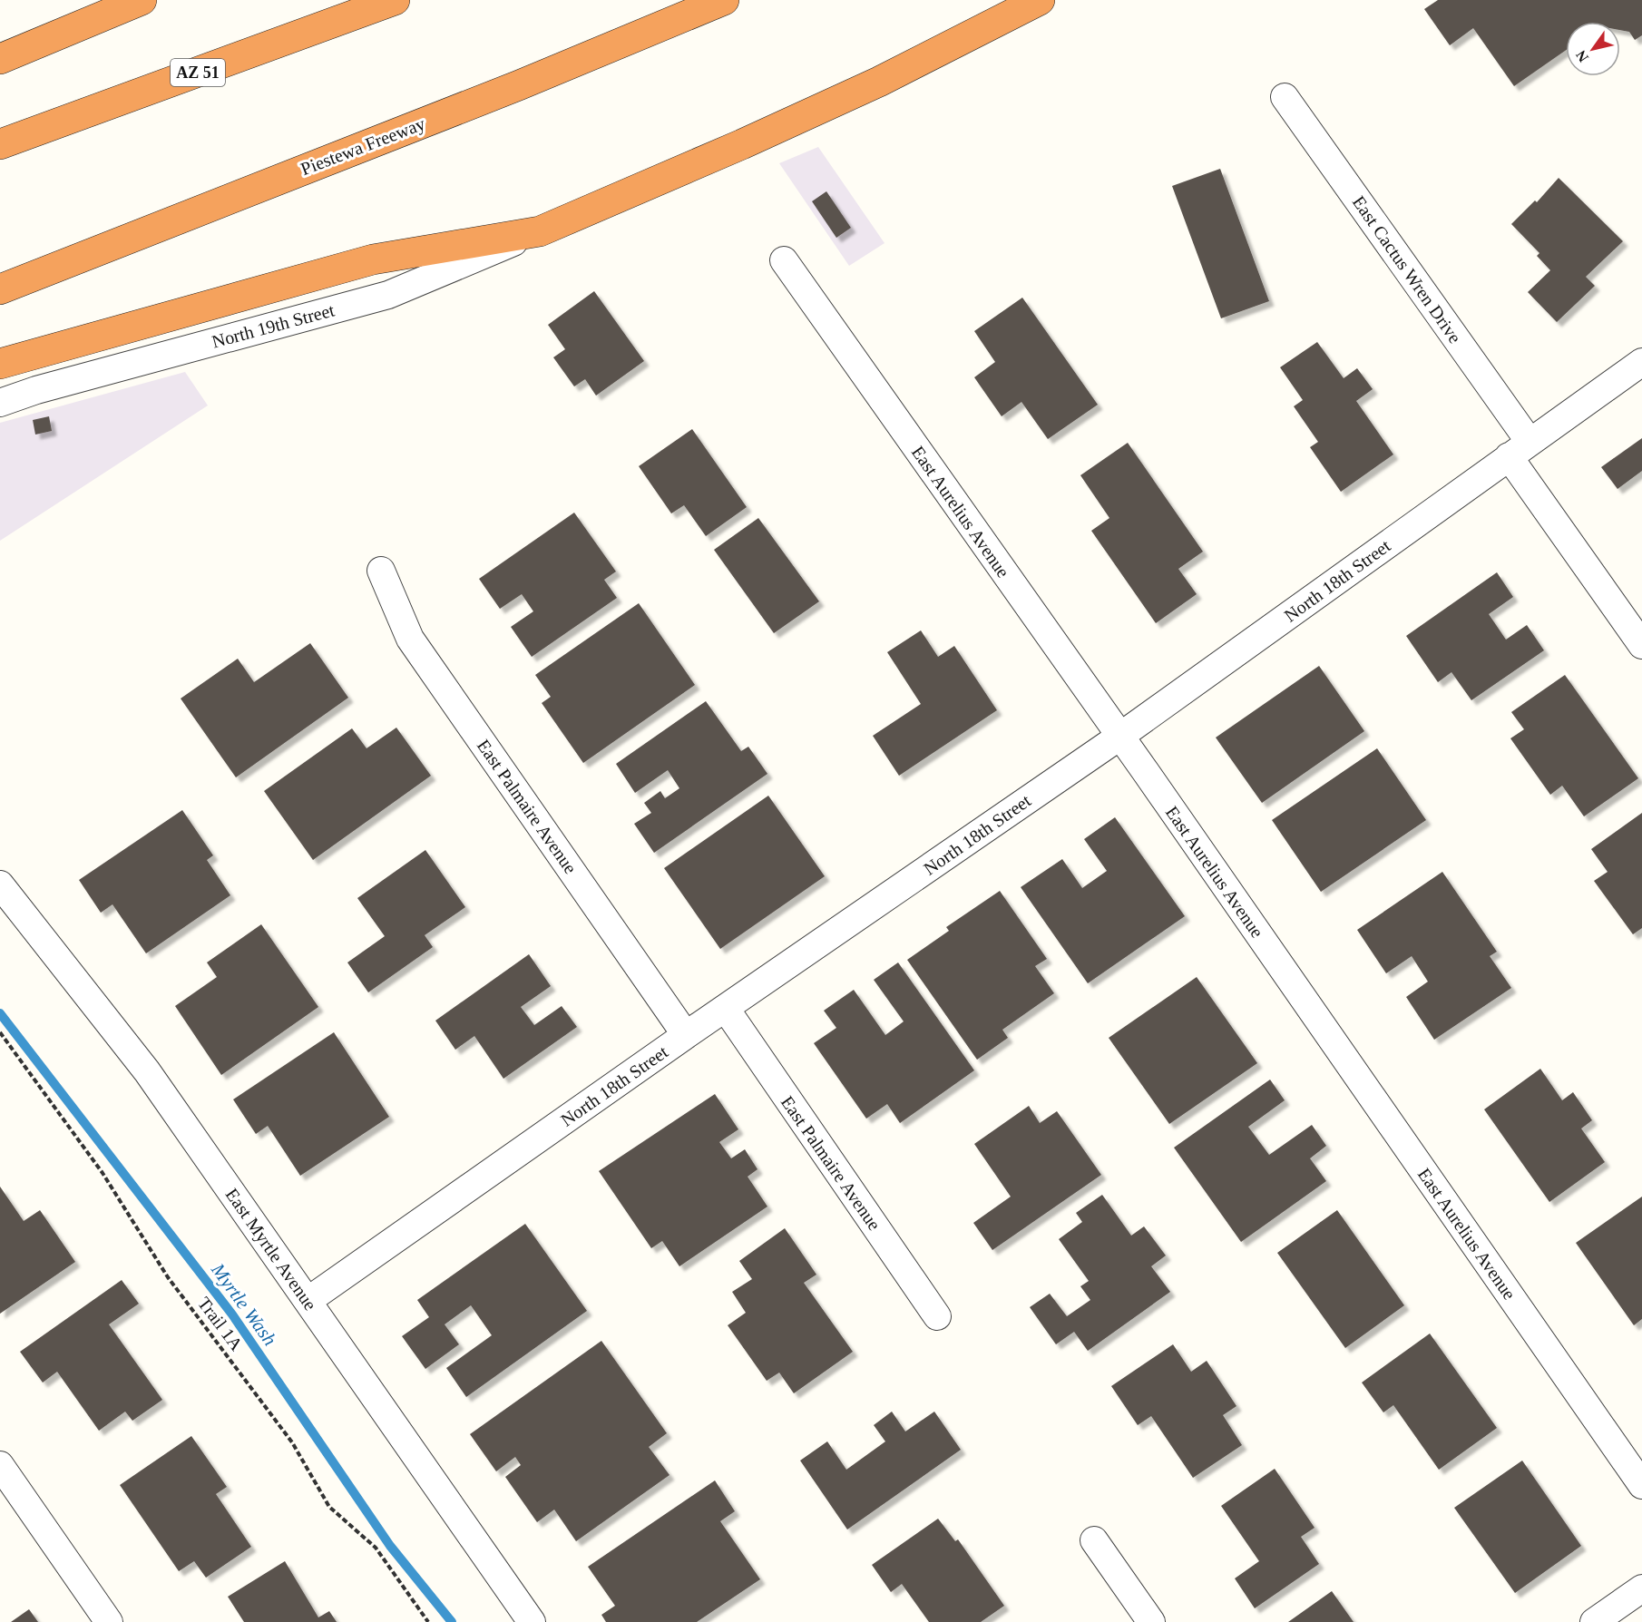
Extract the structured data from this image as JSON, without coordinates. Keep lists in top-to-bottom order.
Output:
{
  "streets": {
    "highway": ["AZ 51", "Piestewa Freeway"],
    "street": [
      "East Cactus Wren Drive",
      "North 19th Street",
      "East Aurelius Avenue",
      "North 18th Street",
      "East Palmaire Avenue",
      "East Myrtle Avenue"
    ],
    "path": ["Trail 1A"]
  },
  "crossings": [
    ["East Cactus Wren Drive", "North 18th Street"],
    ["East Aurelius Avenue", "North 18th Street"],
    ["North 18th Street", "East Palmaire Avenue"],
    ["North 18th Street", "East Myrtle Avenue"]
  ],
  "water": ["Myrtle Wash"],
  "north": "bottom left"
}
